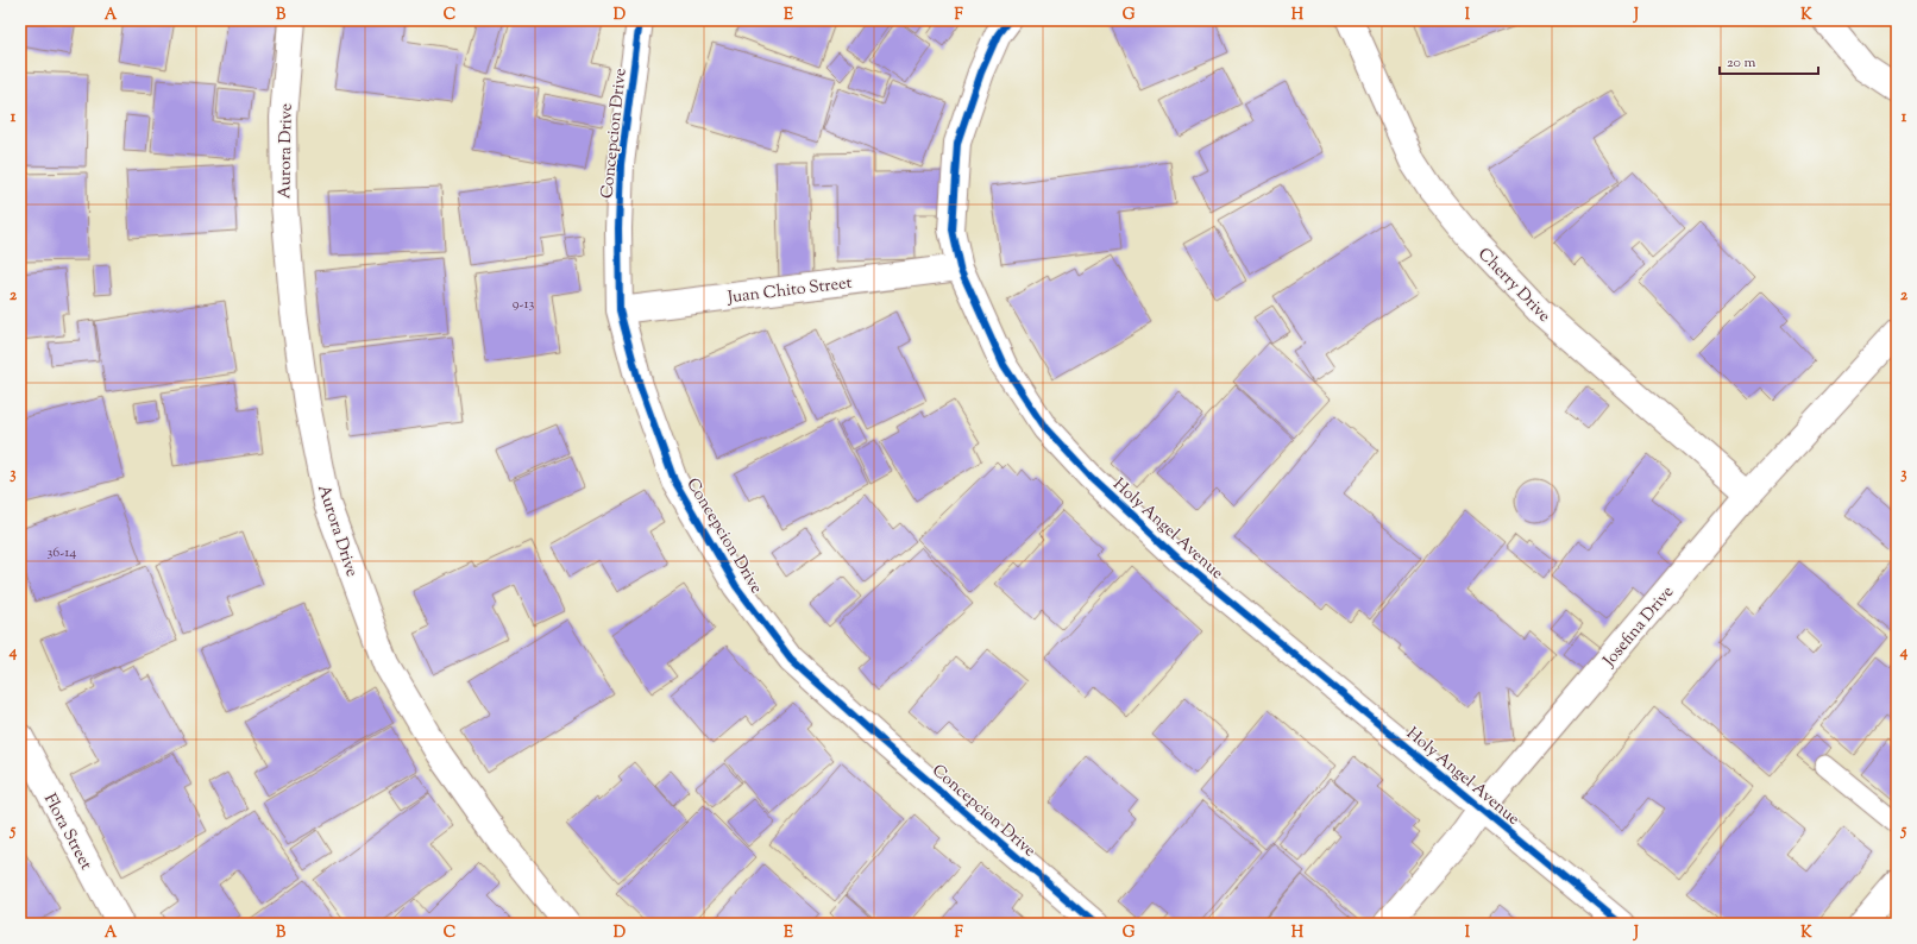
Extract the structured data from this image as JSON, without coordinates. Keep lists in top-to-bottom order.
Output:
{
  "streets": {
    "street": [
      "Concepcion Drive",
      "Aurora Drive",
      "Cherry Drive",
      "Juan Chito Street",
      "Holy Angel Avenue",
      "Josefina Drive",
      "Flora Street"
    ]
  },
  "crossings": [
    ["Concepcion Drive", "Juan Chito Street"],
    ["Cherry Drive", "Josefina Drive"],
    ["Juan Chito Street", "Holy Angel Avenue"],
    ["Holy Angel Avenue", "Josefina Drive"]
  ],
  "house_numbers": ["9-13", "36-14"],
  "scale_bar": "20 m",
  "grid": {
    "columns": [
      "A",
      "B",
      "C",
      "D",
      "E",
      "F",
      "G",
      "H",
      "I",
      "J",
      "K"
    ],
    "rows": [
      "1",
      "2",
      "3",
      "4",
      "5"
    ]
  }
}
